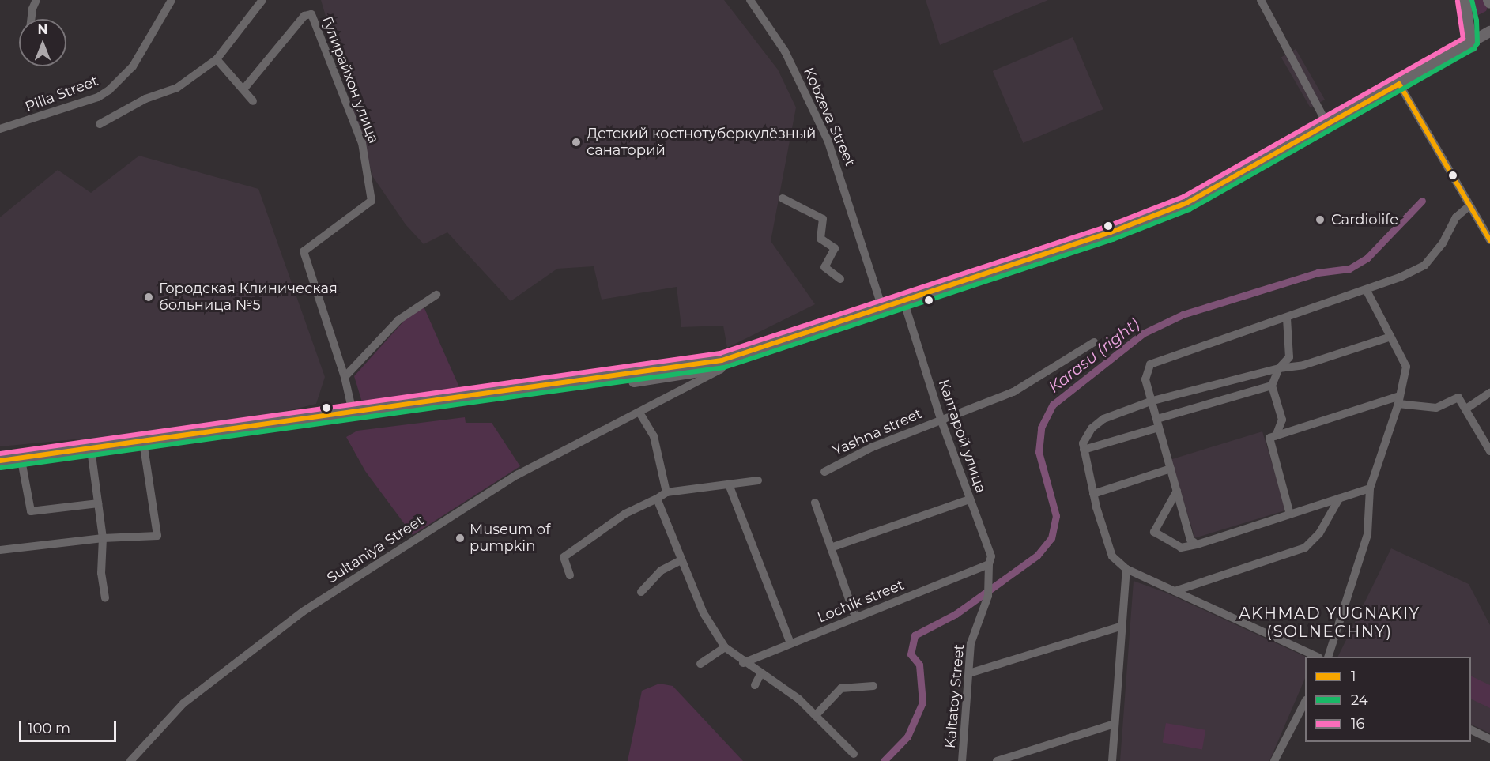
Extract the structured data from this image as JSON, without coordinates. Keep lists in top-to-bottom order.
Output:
{
  "streets": {
    "street": [
      "Гулирайхон улица",
      "Pilla Street",
      "Kobzeva Street",
      "Yashna street",
      "Калтарой улица",
      "Sultаniya Street",
      "Lochik street",
      "Kaltatoy Street"
    ]
  },
  "crossings": [
    ["Yashna street", "Калтарой улица"],
    ["Калтарой улица", "Lochik street"],
    ["Калтарой улица", "Kaltatoy Street"]
  ],
  "districts": ["AKHMAD YUGNAKIY (SOLNECHNY)"],
  "water": ["Karasu (right)"],
  "places": [
    "Детский костнотуберкулёзный санаторий",
    "Cardiolife",
    "Городская Клиническая больница №5",
    "Museum of pumpkin"
  ],
  "lines": ["transit line 24", "transit line 16", "transit line 1"],
  "legend": ["1", "24", "16"],
  "scale_bar": "100 m",
  "north": "top"
}
